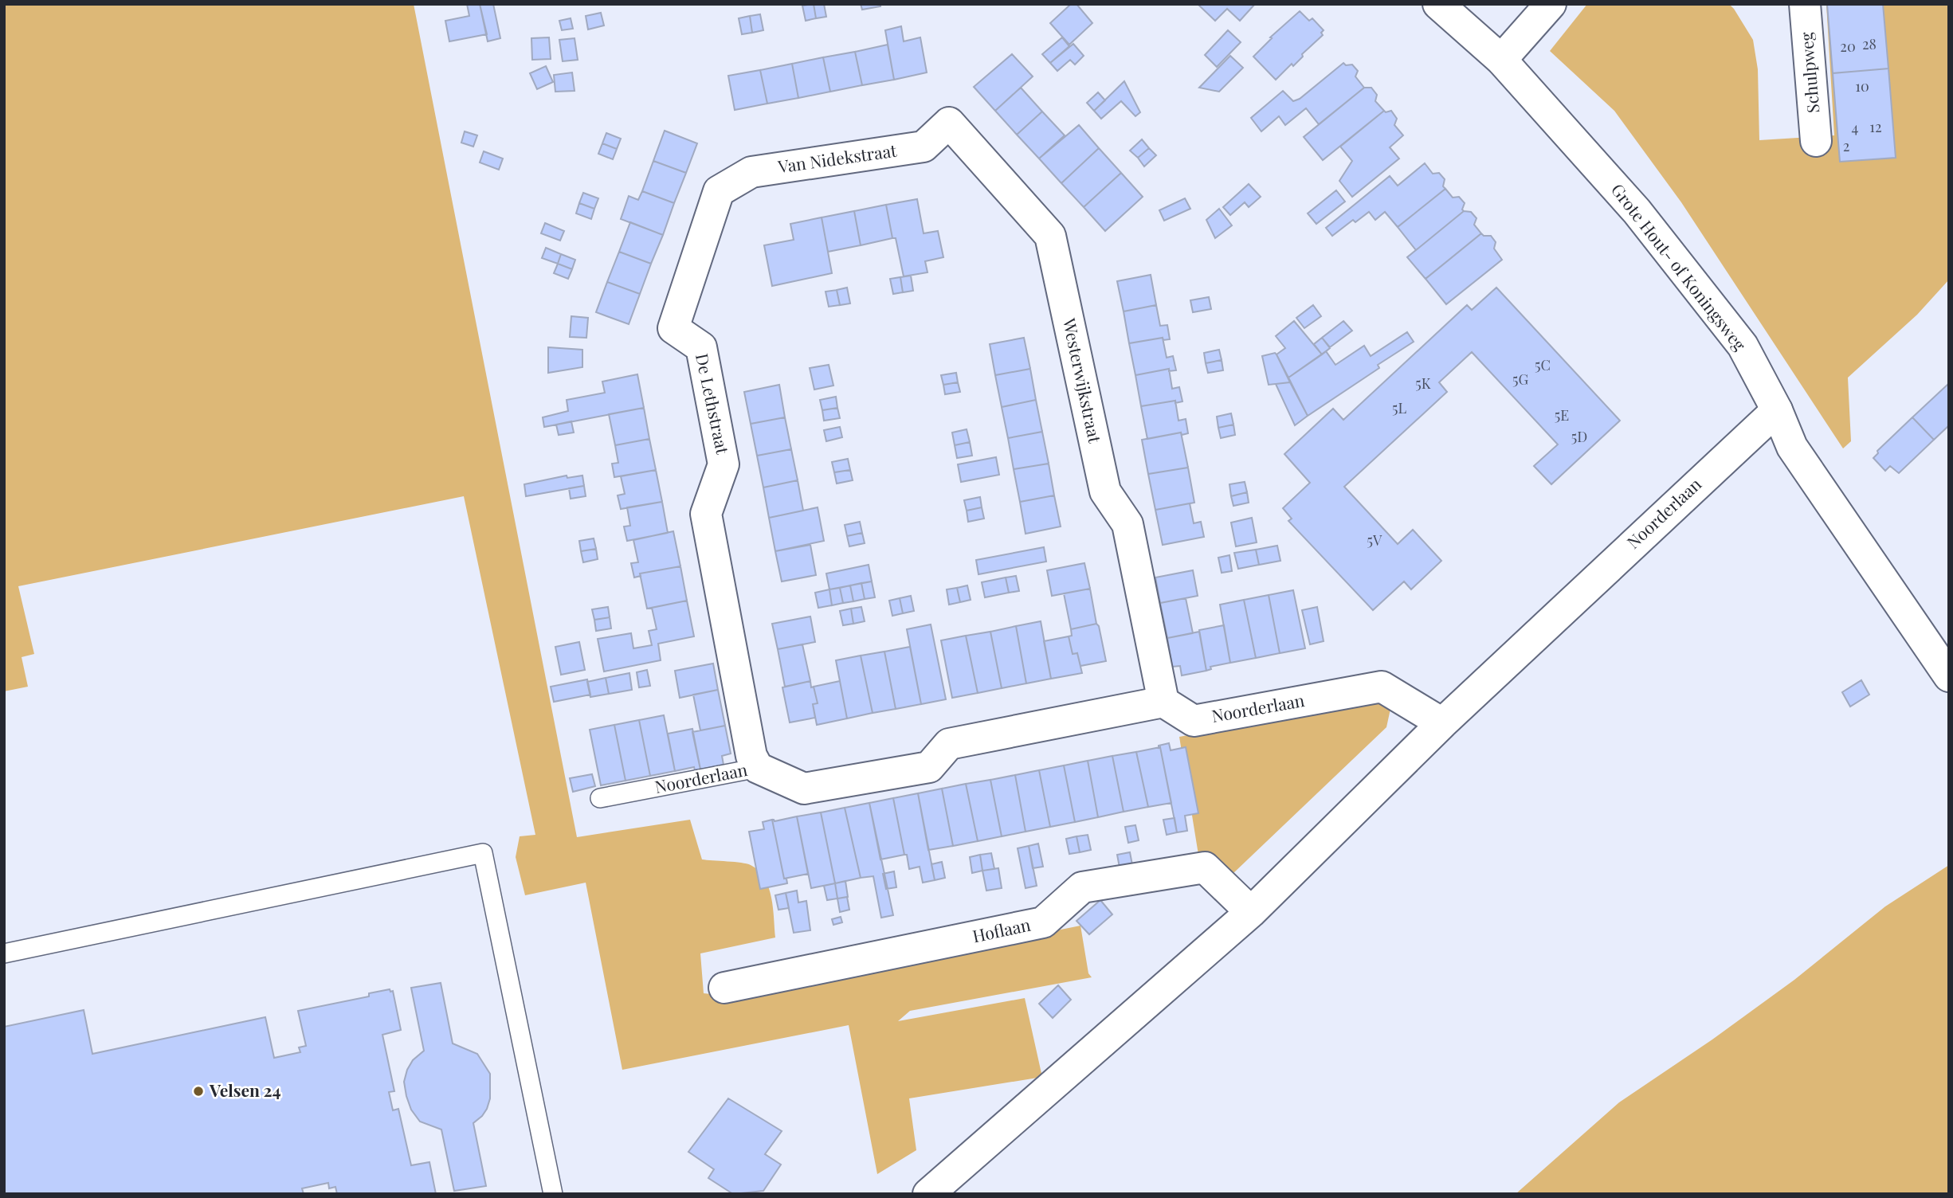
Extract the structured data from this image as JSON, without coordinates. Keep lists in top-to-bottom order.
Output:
{
  "streets": {
    "street": [
      "Schulpweg",
      "Van Nidekstraat",
      "Grote Hout- of Koningsweg",
      "Westerwijkstraat",
      "De Lethstraat",
      "Noorderlaan",
      "Hoflaan"
    ]
  },
  "crossings": [
    ["Van Nidekstraat", "Westerwijkstraat"],
    ["Van Nidekstraat", "De Lethstraat"],
    ["Grote Hout- of Koningsweg", "Noorderlaan"],
    ["Westerwijkstraat", "Noorderlaan"],
    ["De Lethstraat", "Noorderlaan"]
  ],
  "places": ["Velsen 24"],
  "house_numbers": [
    "28",
    "20",
    "10",
    "12",
    "4",
    "2",
    "5C",
    "5G",
    "5K",
    "5L",
    "5E",
    "5D",
    "5V"
  ]
}
